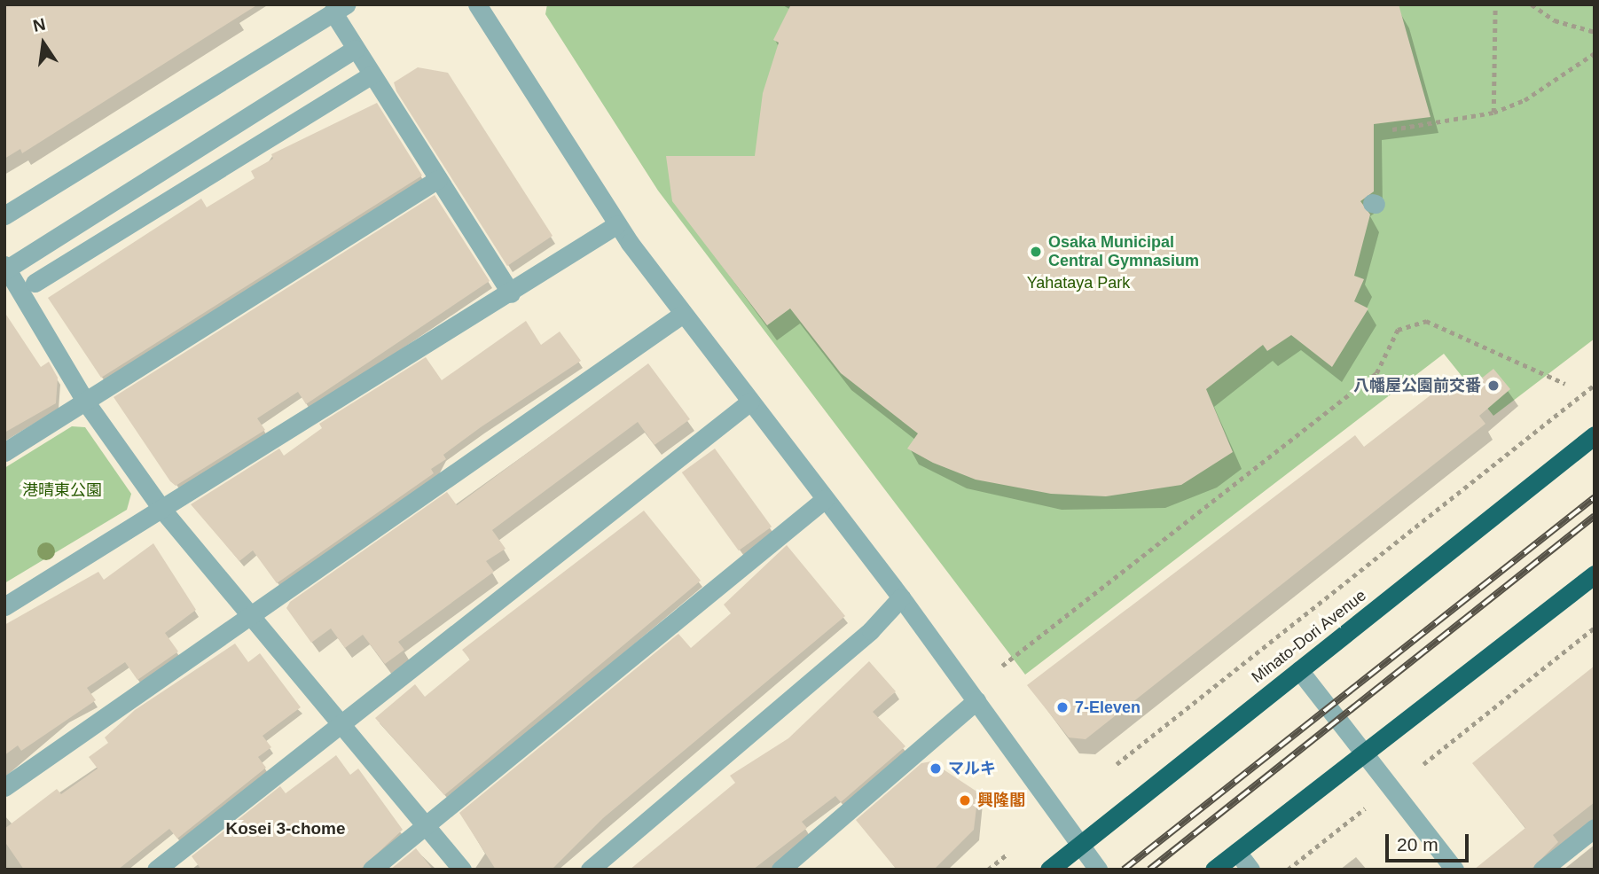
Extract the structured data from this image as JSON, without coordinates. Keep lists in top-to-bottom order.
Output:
{
  "streets": {
    "highway": ["Minato-Dori Avenue"]
  },
  "districts": ["Kosei 3-chome"],
  "parks": ["Yahataya Park", "港晴東公園"],
  "places": [
    "Osaka Municipal Central Gymnasium",
    "八幡屋公園前交番",
    "7-Eleven",
    "マルキ",
    "興隆閣"
  ],
  "scale_bar": "20 m",
  "north": "top"
}
